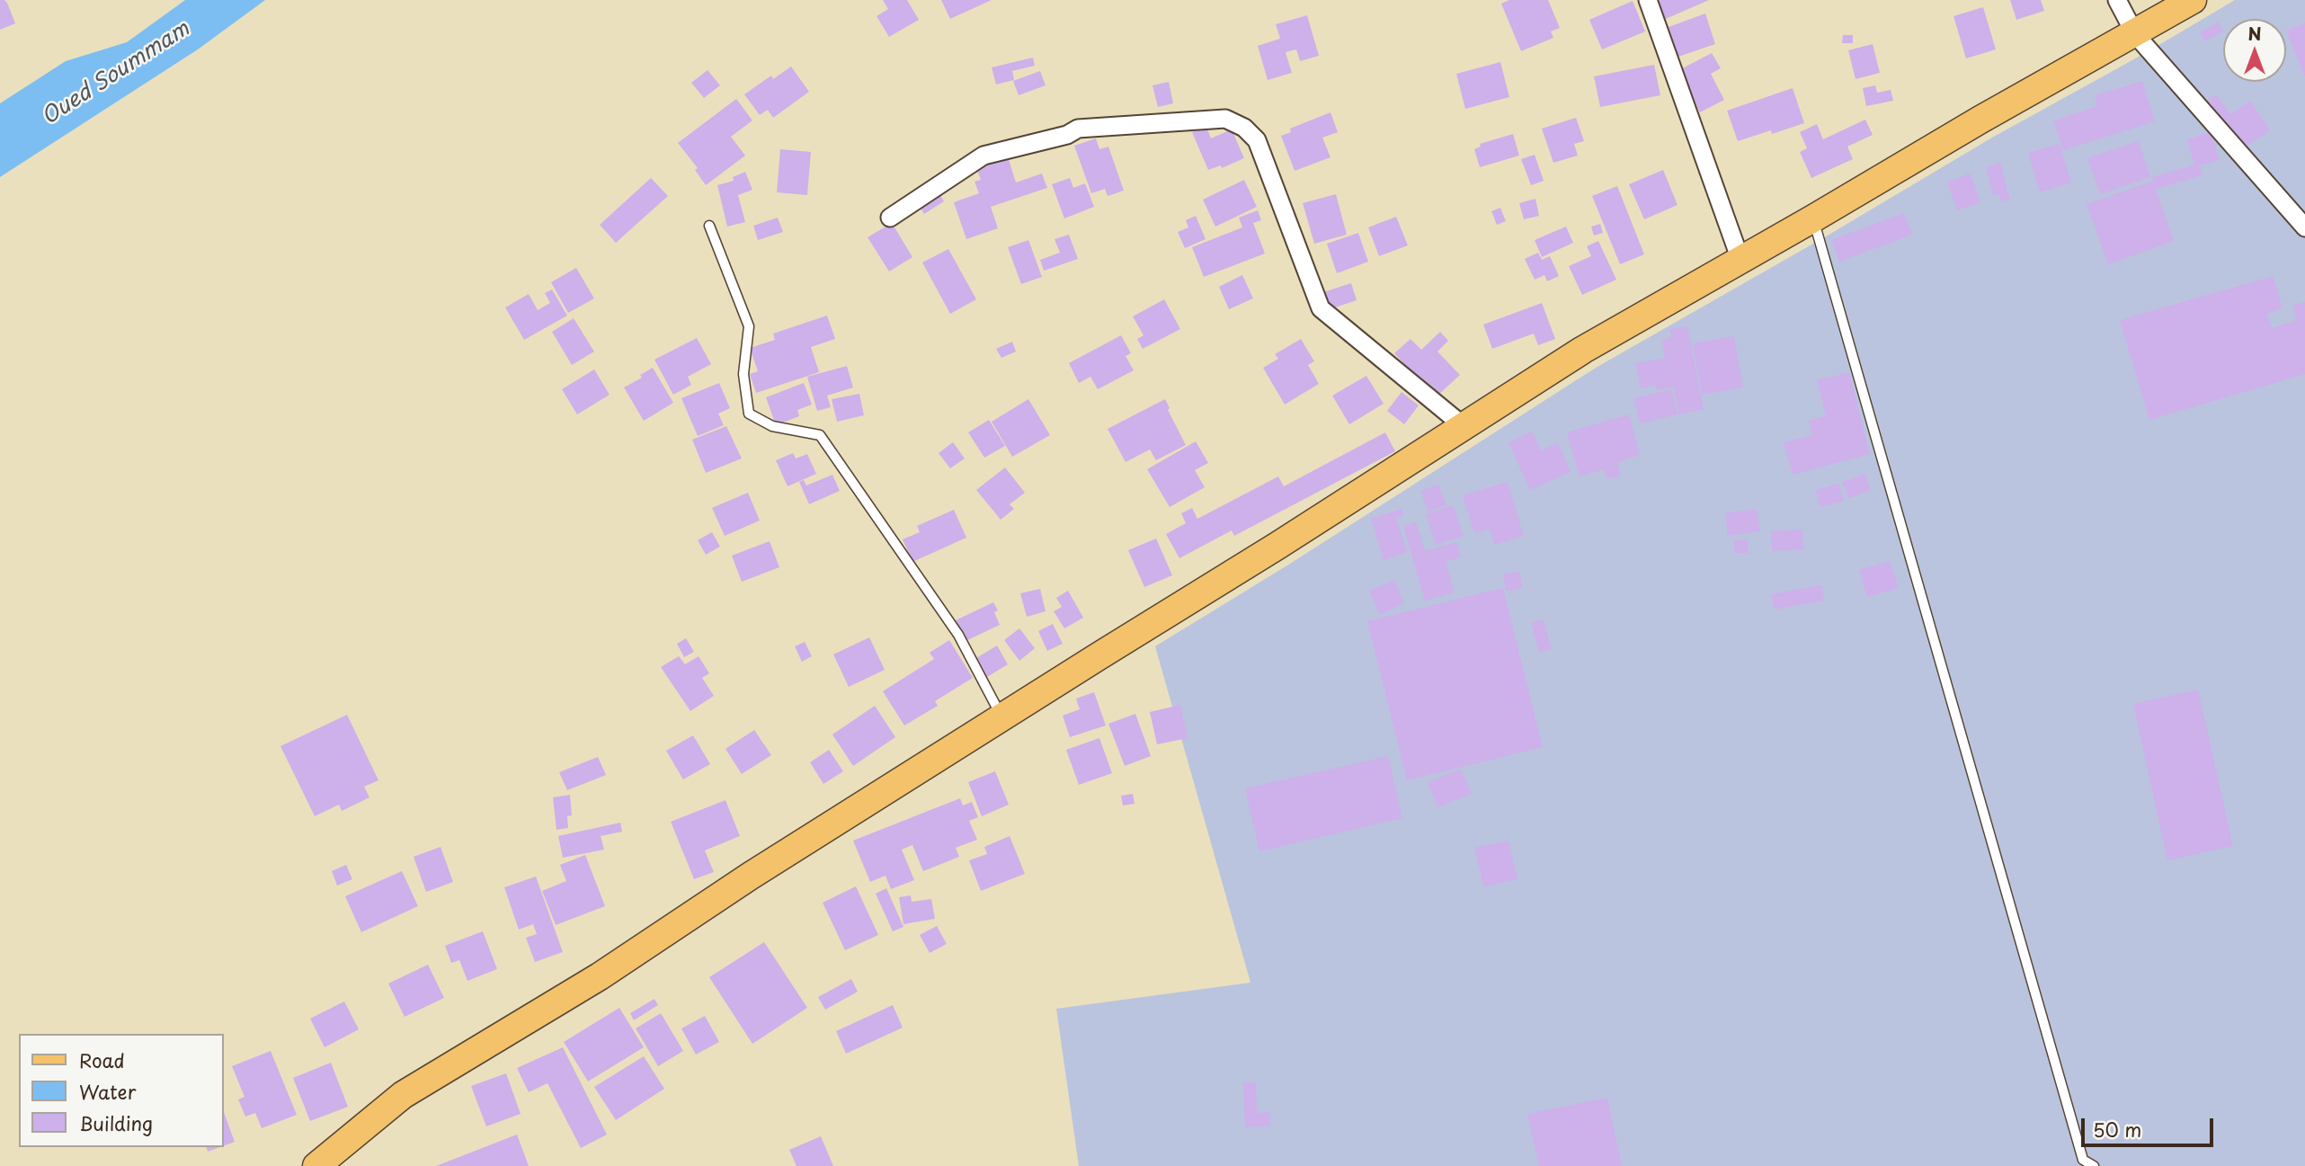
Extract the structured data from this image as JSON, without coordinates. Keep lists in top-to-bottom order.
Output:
{
  "water": ["Oued Soummam"],
  "legend": ["Road", "Water", "Building"],
  "scale_bar": "50 m",
  "north": "top"
}
